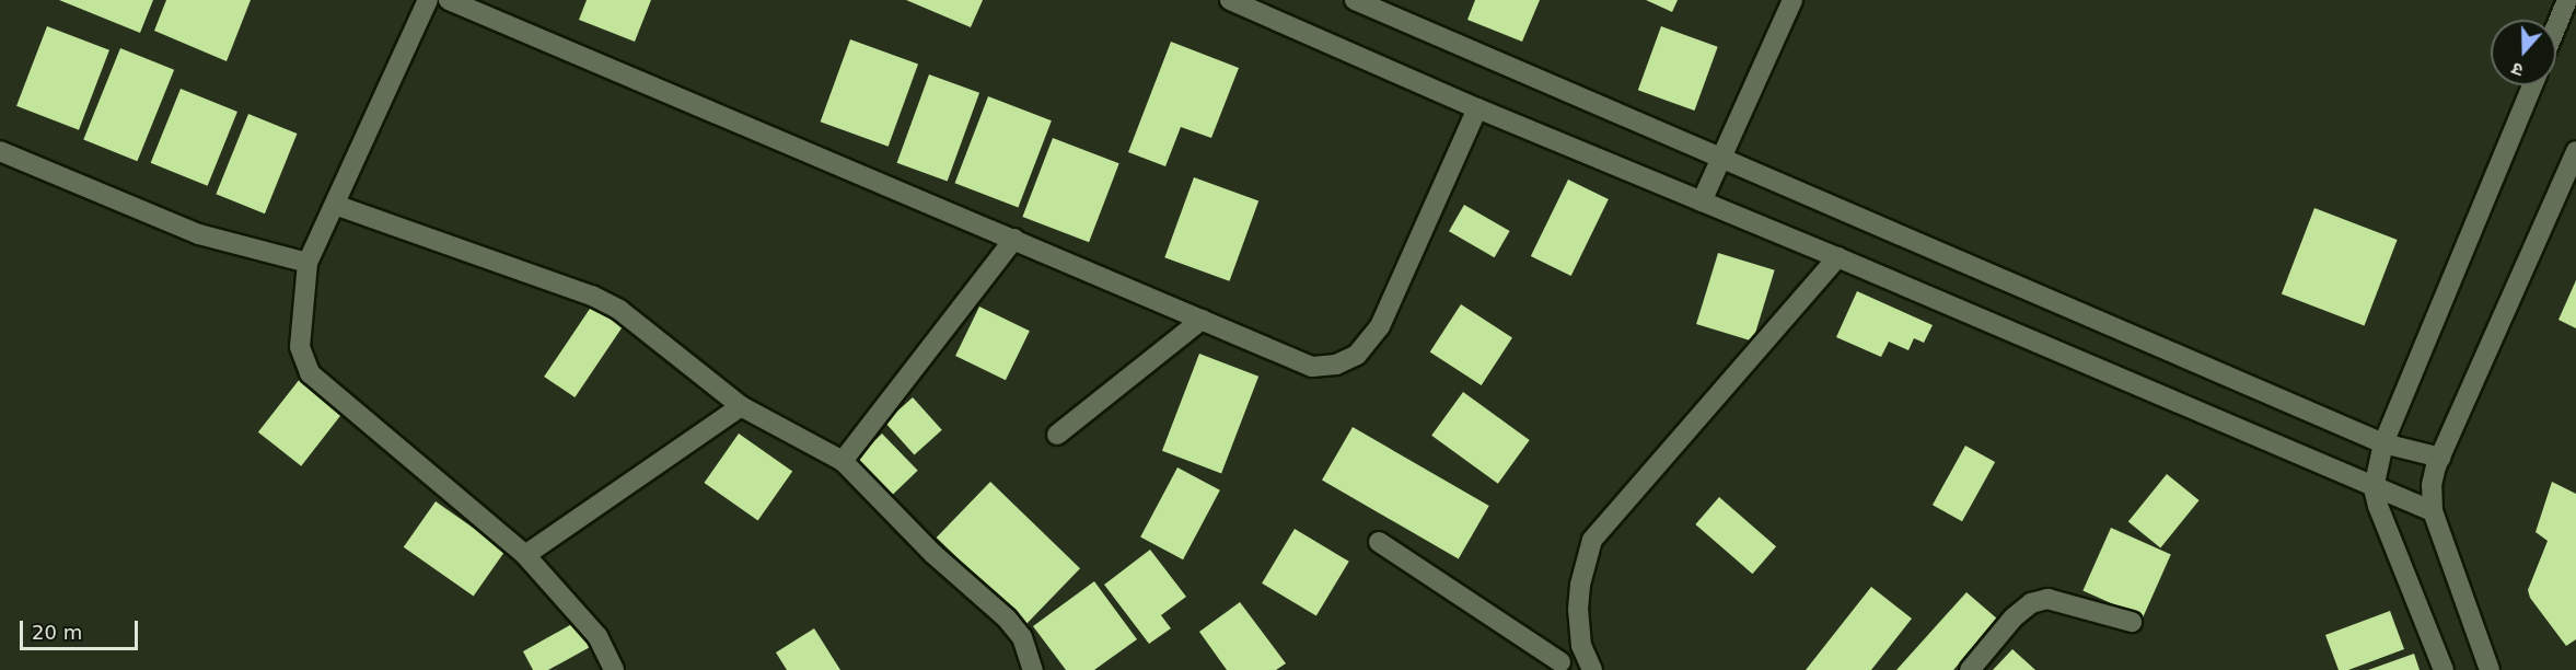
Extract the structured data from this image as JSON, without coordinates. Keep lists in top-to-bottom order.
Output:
{
  "scale_bar": "20 m",
  "north": "bottom"
}
